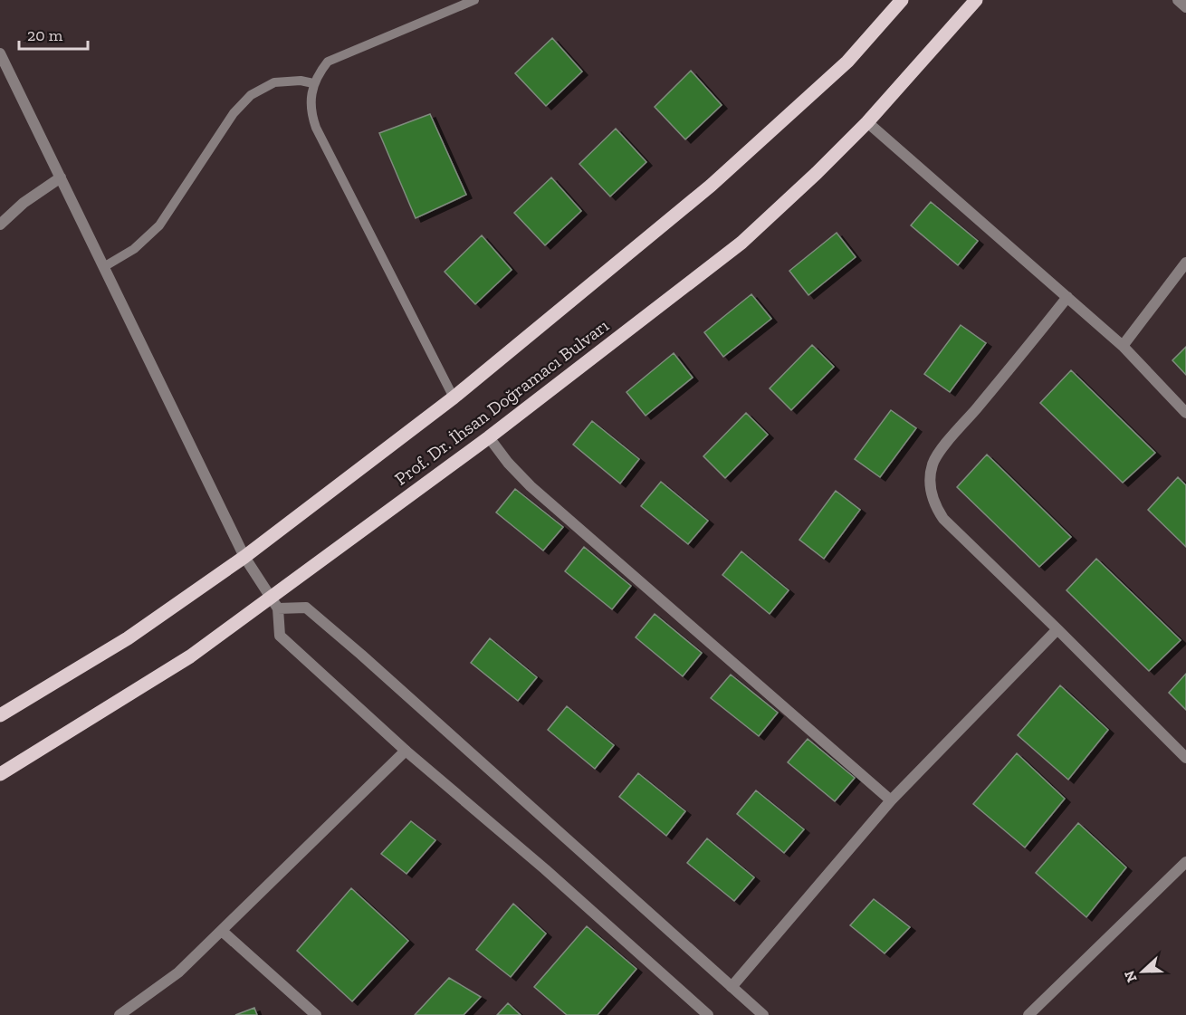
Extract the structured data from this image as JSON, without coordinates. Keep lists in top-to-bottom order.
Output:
{
  "streets": {
    "main road": ["Prof. Dr. İhsan Doğramacı Bulvarı"]
  },
  "scale_bar": "20 m",
  "north": "left"
}
